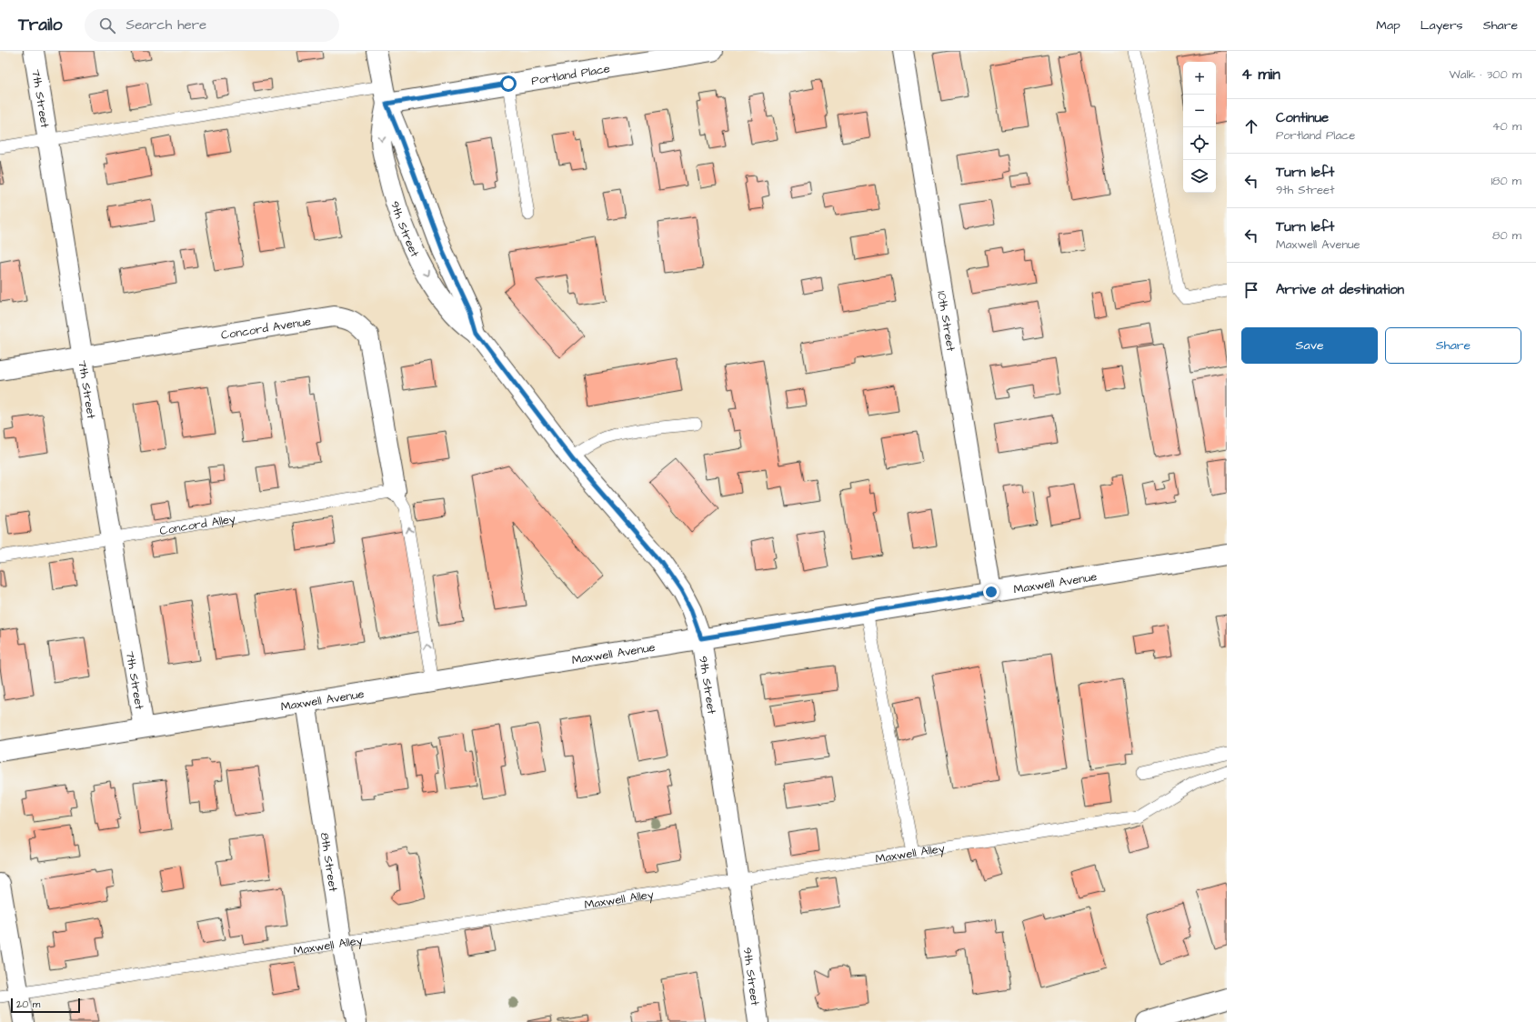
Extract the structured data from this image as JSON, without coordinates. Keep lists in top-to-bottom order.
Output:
{
  "streets": {
    "street": [
      "Portland Place",
      "7th Street",
      "9th Street",
      "10th Street",
      "Concord Avenue",
      "Maxwell Avenue",
      "8th Street"
    ],
    "lane": ["Concord Alley", "Maxwell Alley"]
  },
  "crossings": [
    ["Portland Place", "9th Street"],
    ["7th Street", "Concord Avenue"],
    ["7th Street", "Concord Alley"],
    ["7th Street", "Maxwell Avenue"],
    ["9th Street", "Maxwell Avenue"],
    ["9th Street", "Maxwell Alley"],
    ["10th Street", "Maxwell Avenue"],
    ["Concord Avenue", "Concord Alley"],
    ["Maxwell Avenue", "8th Street"],
    ["Maxwell Alley", "8th Street"]
  ],
  "scale_bar": "20 m",
  "page": {
    "header": "Trailo",
    "search": "Search here",
    "nav": ["Map", "Layers", "Share"],
    "heading": ["4 min", "Walk · 300 m"],
    "map_buttons": ["+", "−"],
    "list": [
      ["Continue", "Portland Place", "40 m"],
      ["Turn left", "9th Street", "180 m"],
      ["Turn left", "Maxwell Avenue", "80 m"],
      "Arrive at destination"
    ],
    "buttons": ["Save", "Share"],
    "scale": "20 m"
  }
}
